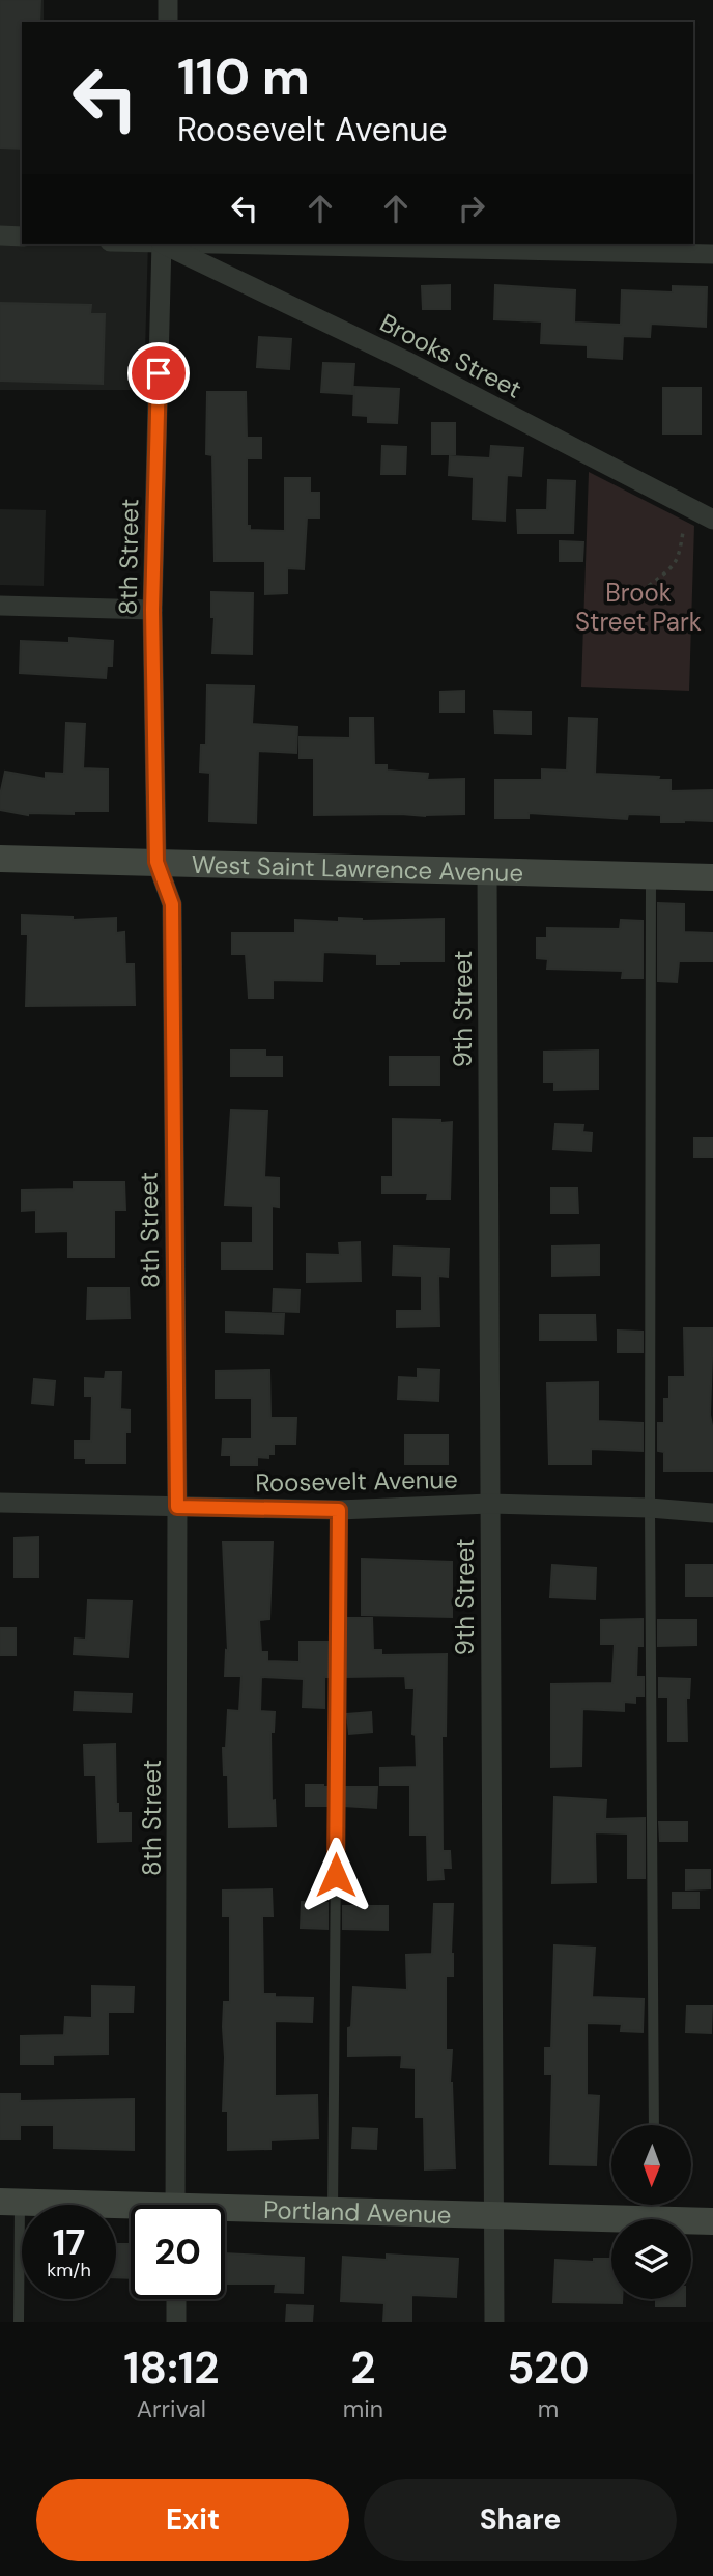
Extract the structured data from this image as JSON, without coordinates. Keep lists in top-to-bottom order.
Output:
{
  "streets": {
    "street": [
      "Brooks Street",
      "8th Street",
      "West Saint Lawrence Avenue",
      "9th Street",
      "Roosevelt Avenue",
      "Portland Avenue"
    ]
  },
  "crossings": [
    ["8th Street", "West Saint Lawrence Avenue"],
    ["8th Street", "Roosevelt Avenue"],
    ["West Saint Lawrence Avenue", "9th Street"],
    ["9th Street", "Roosevelt Avenue"],
    ["9th Street", "Portland Avenue"]
  ],
  "parks": ["Brook Street Park"],
  "north": "bottom",
  "page": {
    "turn": ["110 m", "Roosevelt Avenue"],
    "speed": "17 km/h",
    "limit": "20",
    "eta": [
      "18:12",
      "Arrival",
      "2",
      "min",
      "520",
      "m"
    ],
    "buttons": ["Exit", "Share"]
  }
}
